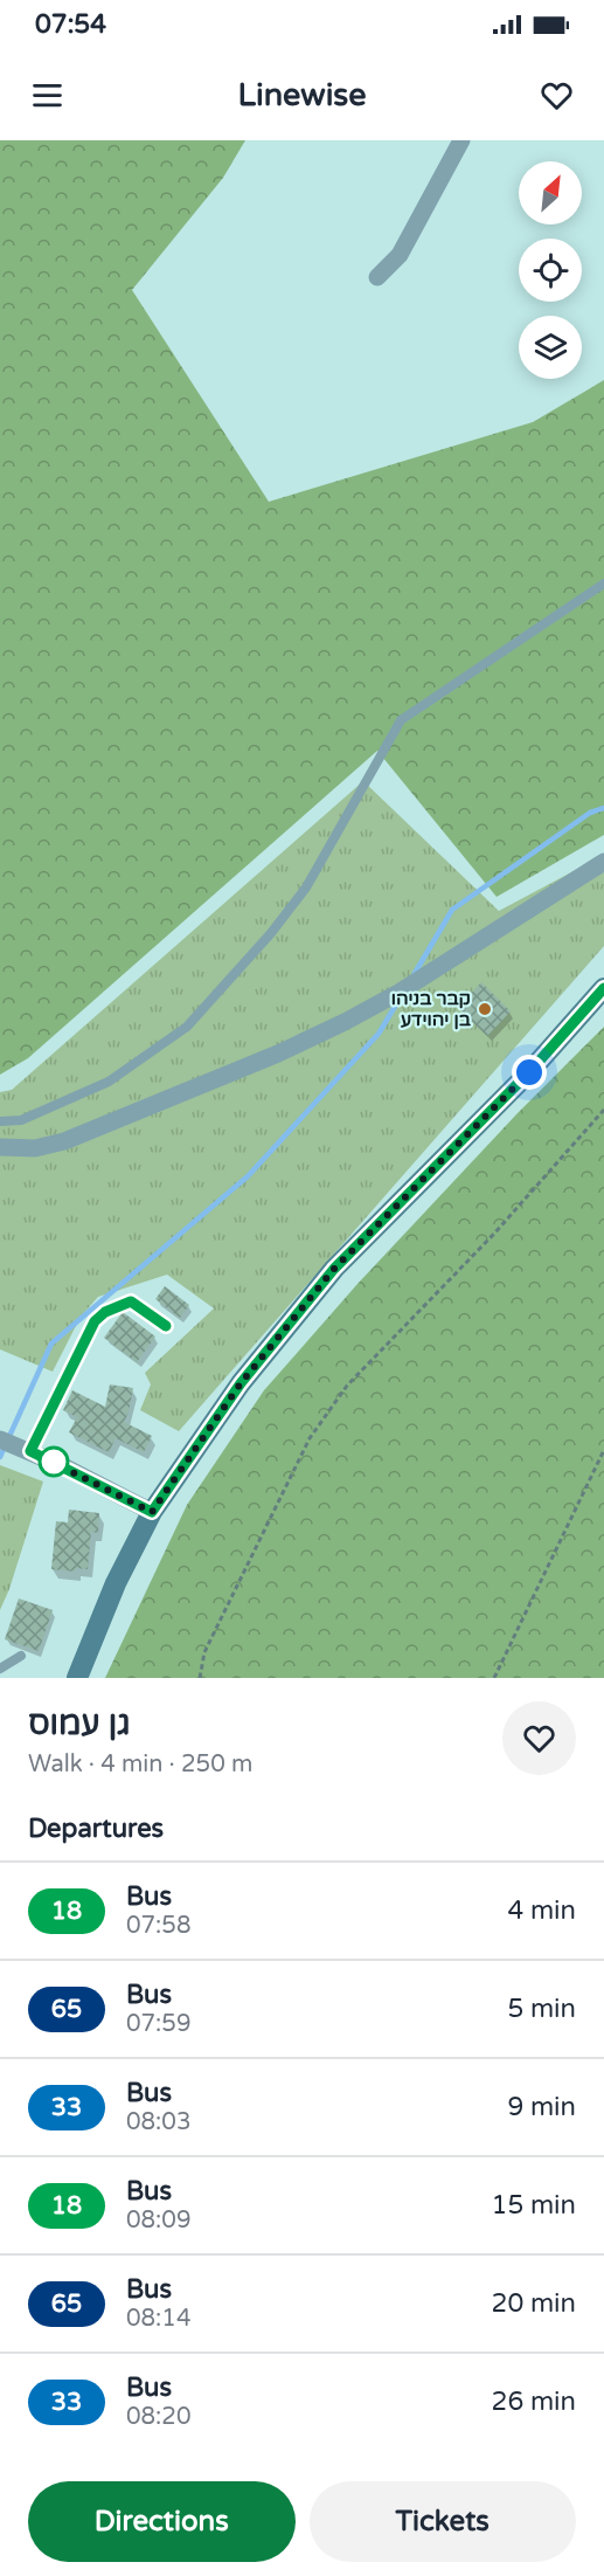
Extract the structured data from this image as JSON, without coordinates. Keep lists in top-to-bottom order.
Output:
{
  "places": ["קבר בניהו בן יהוידע"],
  "lines": ["bus line 18"],
  "north": "top right",
  "page": {
    "status": "07:54",
    "header": "Linewise",
    "heading": [
      ["גן עמוס", "Walk · 4 min · 250 m"],
      "Departures"
    ],
    "list": [
      {
        "mark": "18",
        "name": "Bus",
        "note": "07:58",
        "value": "4 min"
      },
      {
        "mark": "65",
        "name": "Bus",
        "note": "07:59",
        "value": "5 min"
      },
      {
        "mark": "33",
        "name": "Bus",
        "note": "08:03",
        "value": "9 min"
      },
      {
        "mark": "18",
        "name": "Bus",
        "note": "08:09",
        "value": "15 min"
      },
      {
        "mark": "65",
        "name": "Bus",
        "note": "08:14",
        "value": "20 min"
      },
      {
        "mark": "33",
        "name": "Bus",
        "note": "08:20",
        "value": "26 min"
      }
    ],
    "buttons": ["Directions", "Tickets"]
  }
}
